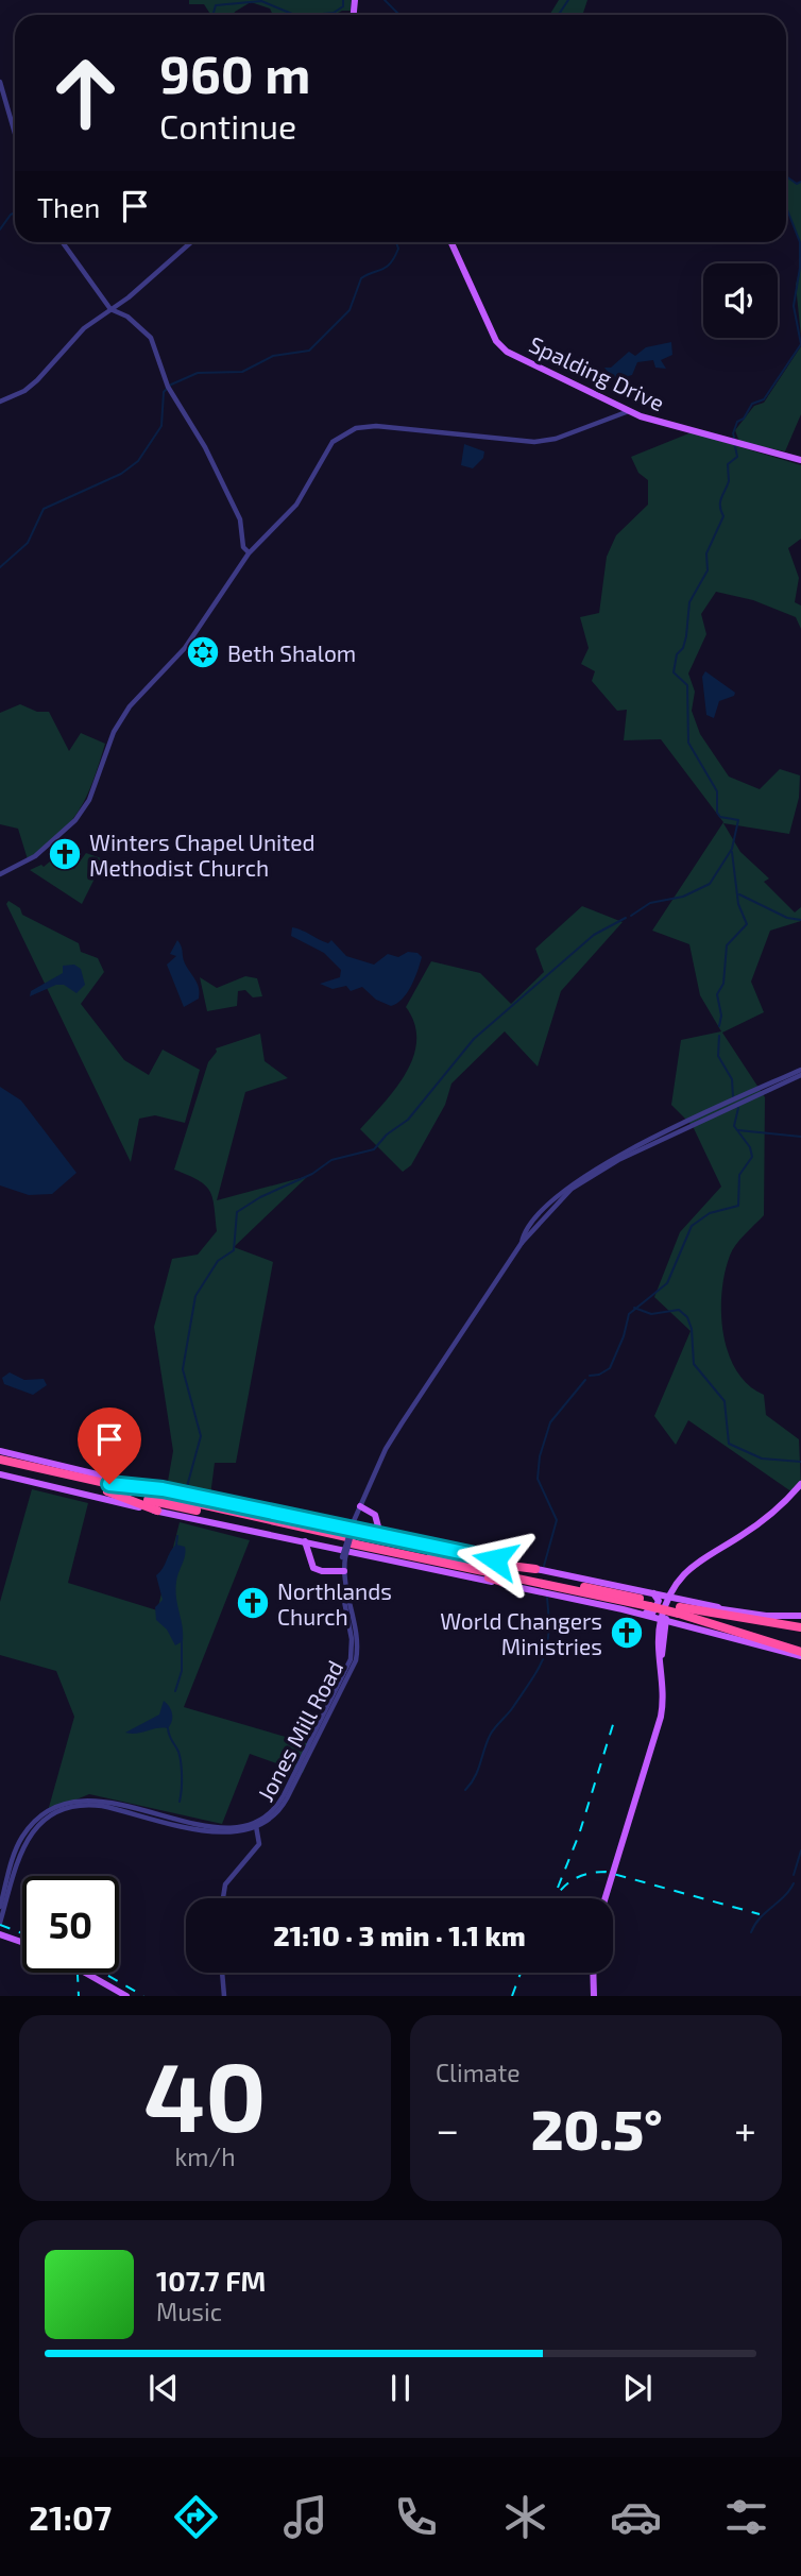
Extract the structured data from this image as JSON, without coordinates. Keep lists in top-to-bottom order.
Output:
{
  "streets": {
    "main road": ["Spalding Drive"],
    "street": ["Jones Mill Road"]
  },
  "places": {
    "synagogue": ["Beth Shalom"],
    "church": ["Winters Chapel United Methodist Church", "Northlands Church", "World Changers Ministries"]
  },
  "page": {
    "turn": ["960 m", "Continue"],
    "then": "Then",
    "limit": "50",
    "trip": "21:10 · 3 min · 1.1 km",
    "tile": [
      ["40", "km/h"],
      "Climate"
    ],
    "heat": ["−", "20.5°", "+"],
    "song": ["107.7 FM", "Music"],
    "tabs": "21:07"
  }
}
